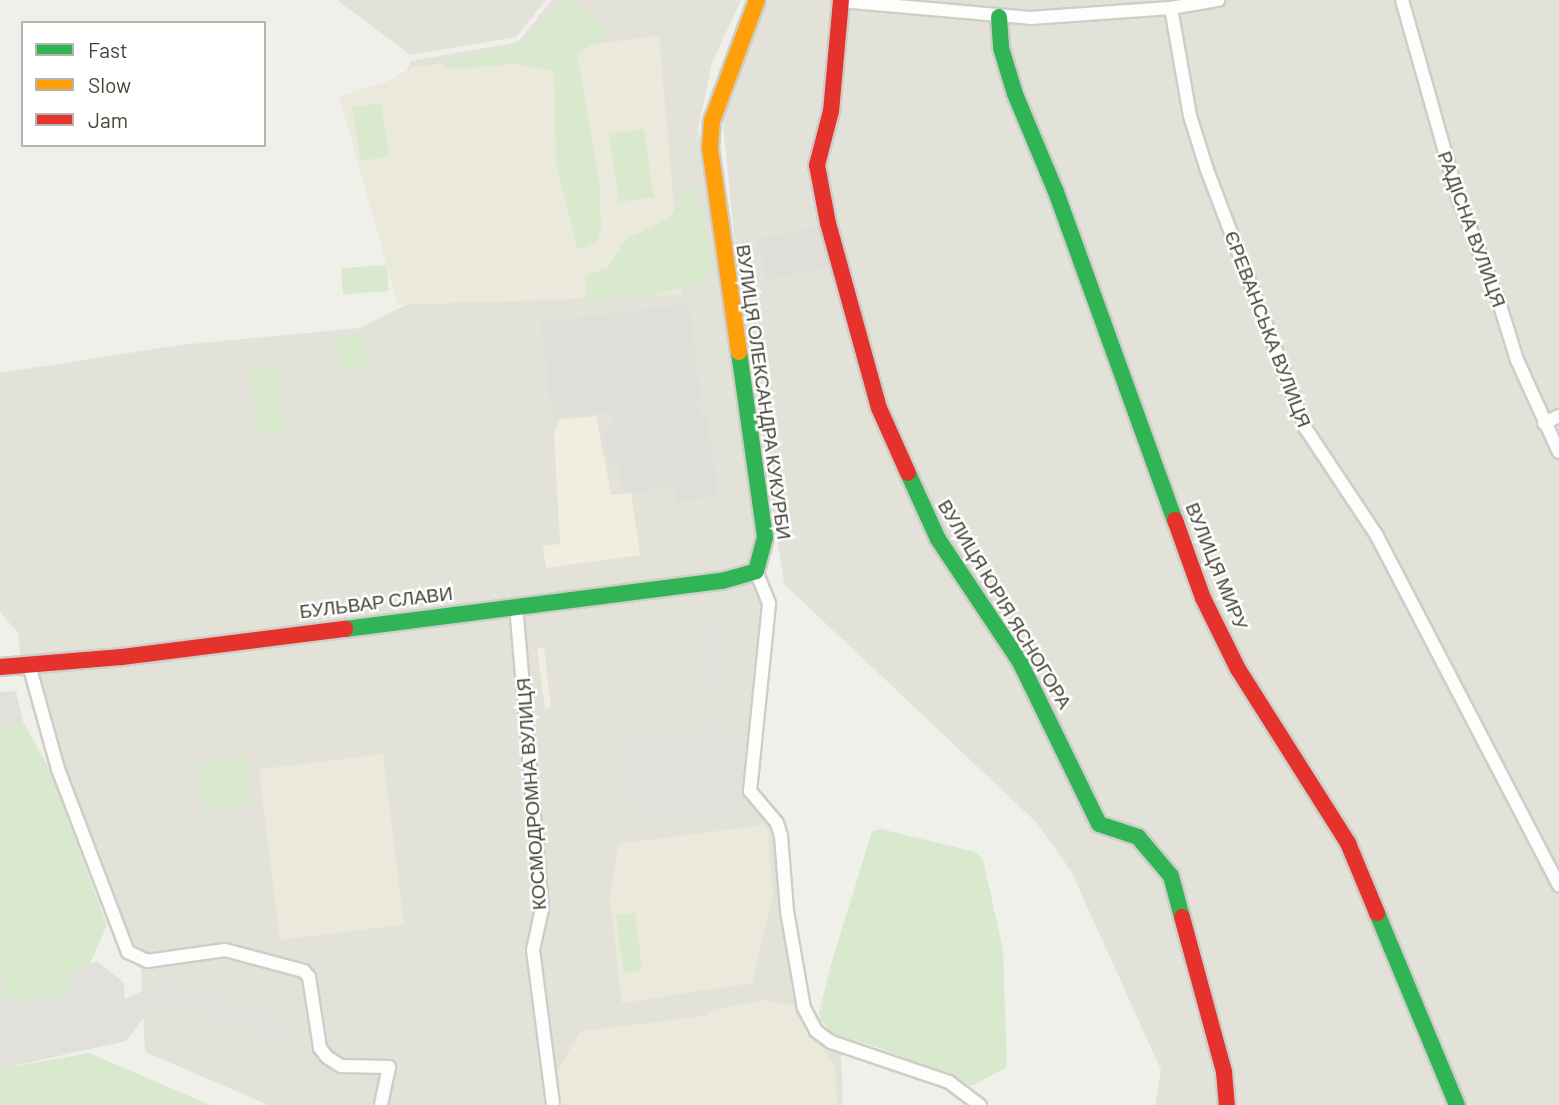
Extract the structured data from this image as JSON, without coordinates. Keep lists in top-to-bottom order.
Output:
{
  "streets": {
    "street": [
      "РАДІСНА ВУЛИЦЯ",
      "ЄРЕВАНСЬКА ВУЛИЦЯ",
      "ВУЛИЦЯ ОЛЕКСАНДРА КУКУРБИ",
      "ВУЛИЦЯ МИРУ",
      "БУЛЬВАР СЛАВИ",
      "ВУЛИЦЯ ЮРІЯ ЯСНОГОРА",
      "КОСМОДРОМНА ВУЛИЦЯ"
    ]
  },
  "crossings": [
    ["ВУЛИЦЯ ОЛЕКСАНДРА КУКУРБИ", "БУЛЬВАР СЛАВИ"],
    ["БУЛЬВАР СЛАВИ", "КОСМОДРОМНА ВУЛИЦЯ"]
  ],
  "legend": ["Fast", "Slow", "Jam"]
}
